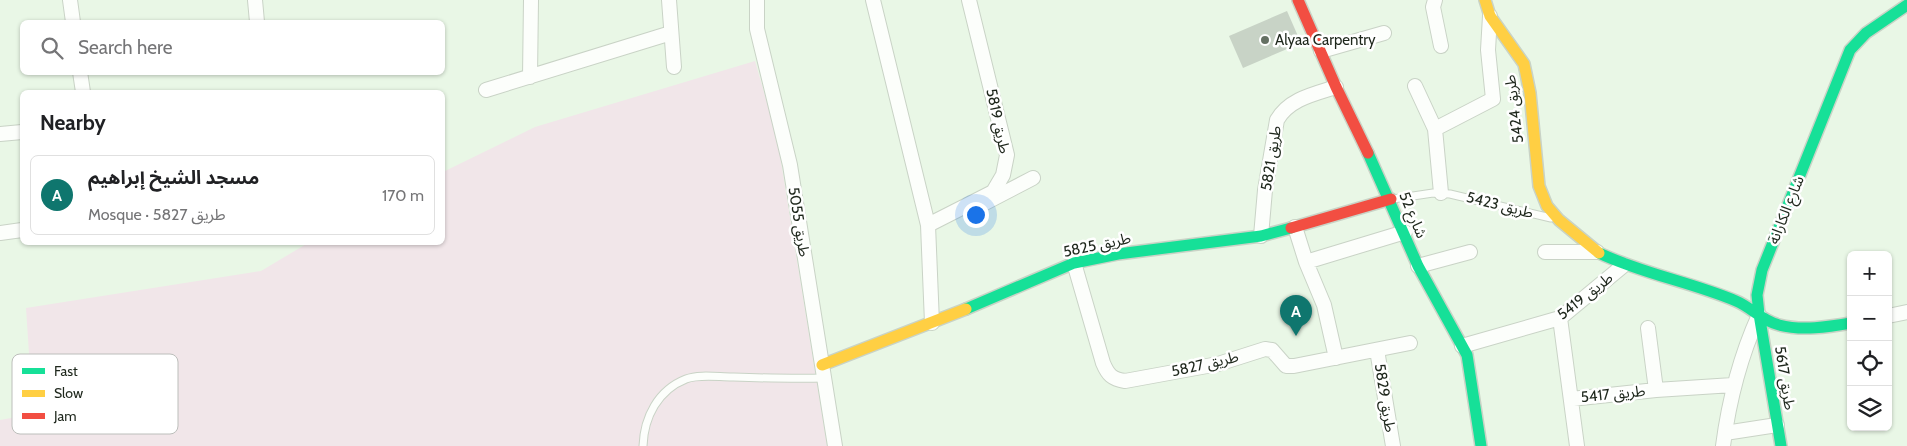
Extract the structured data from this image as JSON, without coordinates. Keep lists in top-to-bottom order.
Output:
{
  "streets": {
    "street": [
      "طريق 5424",
      "طريق 5819",
      "طريق 5821",
      "طريق 5423",
      "شارع الكارانة",
      "شارع 52",
      "طريق 5055",
      "طريق 5825",
      "طريق 5419",
      "طريق 5827",
      "طريق 5617",
      "طريق 5417",
      "طريق 5829"
    ]
  },
  "crossings": [
    ["طريق 5424", "طريق 5423"],
    ["طريق 5821", "شارع 52"],
    ["طريق 5821", "طريق 5825"],
    ["طريق 5423", "شارع 52"],
    ["طريق 5423", "طريق 5825"],
    ["طريق 5423", "طريق 5419"],
    ["شارع الكارانة", "طريق 5419"],
    ["شارع الكارانة", "طريق 5617"],
    ["شارع الكارانة", "طريق 5417"],
    ["شارع 52", "طريق 5825"],
    ["شارع 52", "طريق 5419"],
    ["طريق 5055", "طريق 5825"],
    ["طريق 5825", "طريق 5827"],
    ["طريق 5419", "طريق 5617"],
    ["طريق 5419", "طريق 5417"],
    ["طريق 5827", "طريق 5829"]
  ],
  "places": ["Alyaa Carpentry"],
  "legend": ["Fast", "Slow", "Jam"],
  "page": {
    "search": "Search here",
    "heading": "Nearby",
    "list": [
      {
        "mark": "A",
        "name": "مسجد الشيخ إبراهيم",
        "note": "Mosque · طريق 5827",
        "value": "170 m"
      }
    ],
    "map_buttons": ["+", "−"],
    "pins": "A"
  }
}
